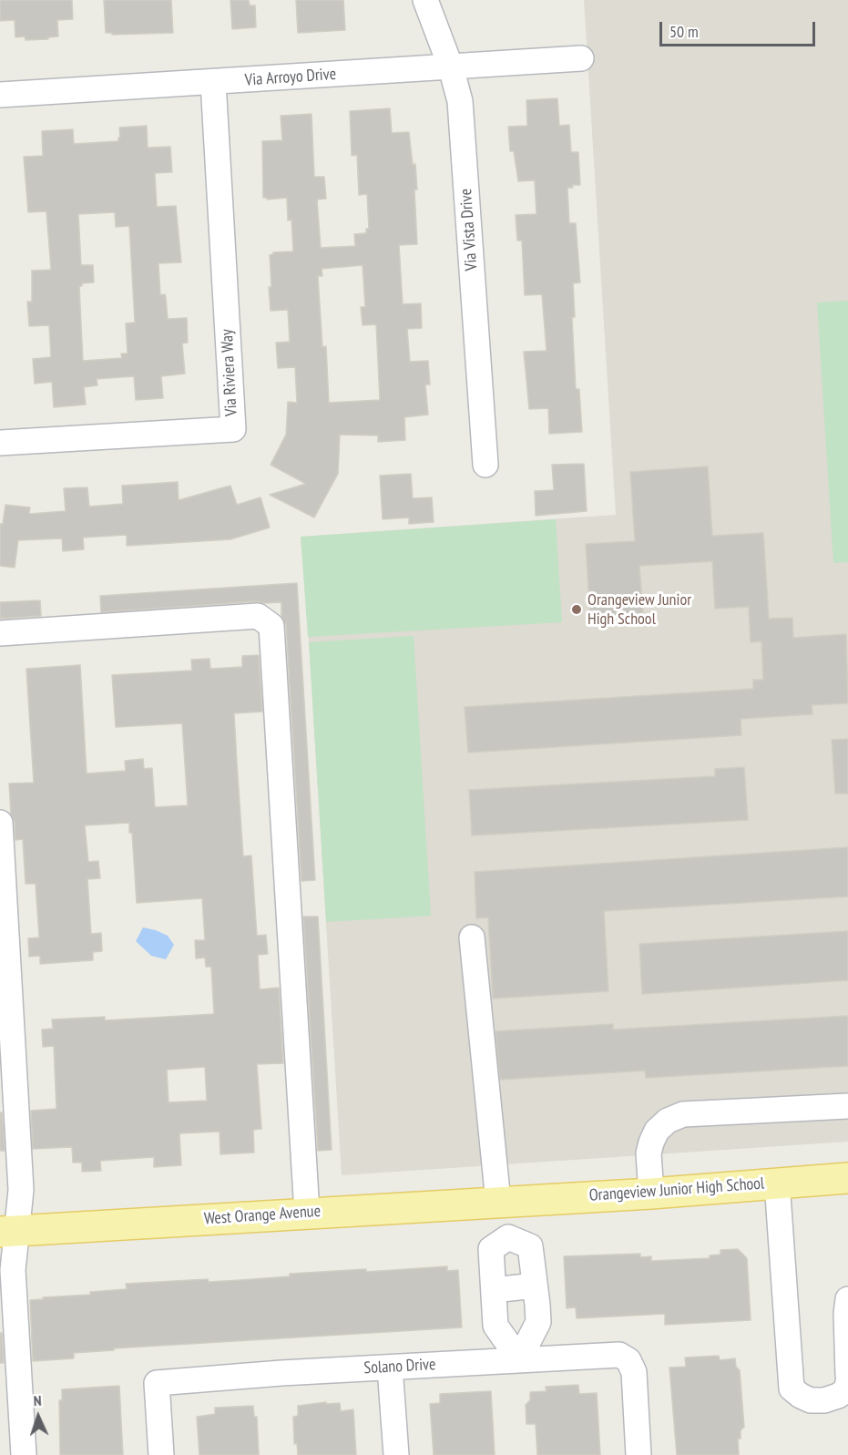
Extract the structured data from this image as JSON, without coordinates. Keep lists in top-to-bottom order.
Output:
{
  "streets": {
    "main road": ["Orangeview Junior High School", "West Orange Avenue"],
    "street": [
      "Via Arroyo Drive",
      "Via Vista Drive",
      "Via Riviera Way",
      "Solano Drive"
    ]
  },
  "crossings": [
    ["Via Arroyo Drive", "Via Vista Drive"],
    ["Via Arroyo Drive", "Via Riviera Way"],
    ["Orangeview Junior High School", "West Orange Avenue"]
  ],
  "places": ["Orangeview Junior High School"],
  "scale_bar": "50 m",
  "north": "top"
}
